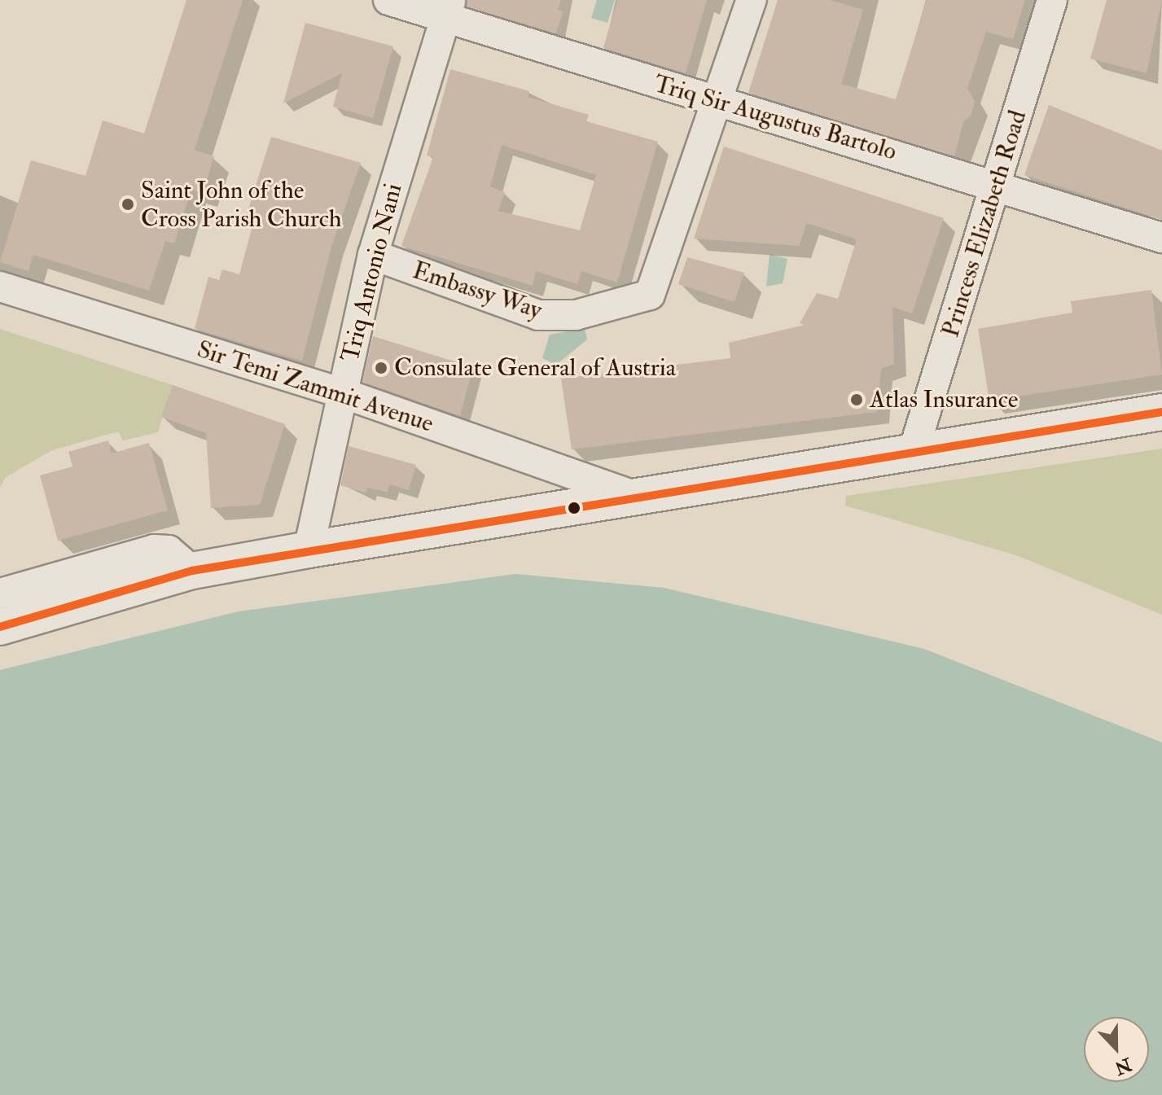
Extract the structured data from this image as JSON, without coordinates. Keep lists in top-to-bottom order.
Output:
{
  "streets": {
    "street": [
      "Triq Sir Augustus Bartolo",
      "Princess Elizabeth Road",
      "Triq Antonio Nani",
      "Embassy Way",
      "Sir Temi Zammit Avenue"
    ]
  },
  "crossings": [
    ["Triq Sir Augustus Bartolo", "Princess Elizabeth Road"],
    ["Triq Sir Augustus Bartolo", "Triq Antonio Nani"],
    ["Triq Sir Augustus Bartolo", "Embassy Way"],
    ["Triq Antonio Nani", "Embassy Way"],
    ["Triq Antonio Nani", "Sir Temi Zammit Avenue"]
  ],
  "places": ["Saint John of the Cross Parish Church", "Consulate General of Austria", "Atlas Insurance"],
  "north": "bottom"
}
